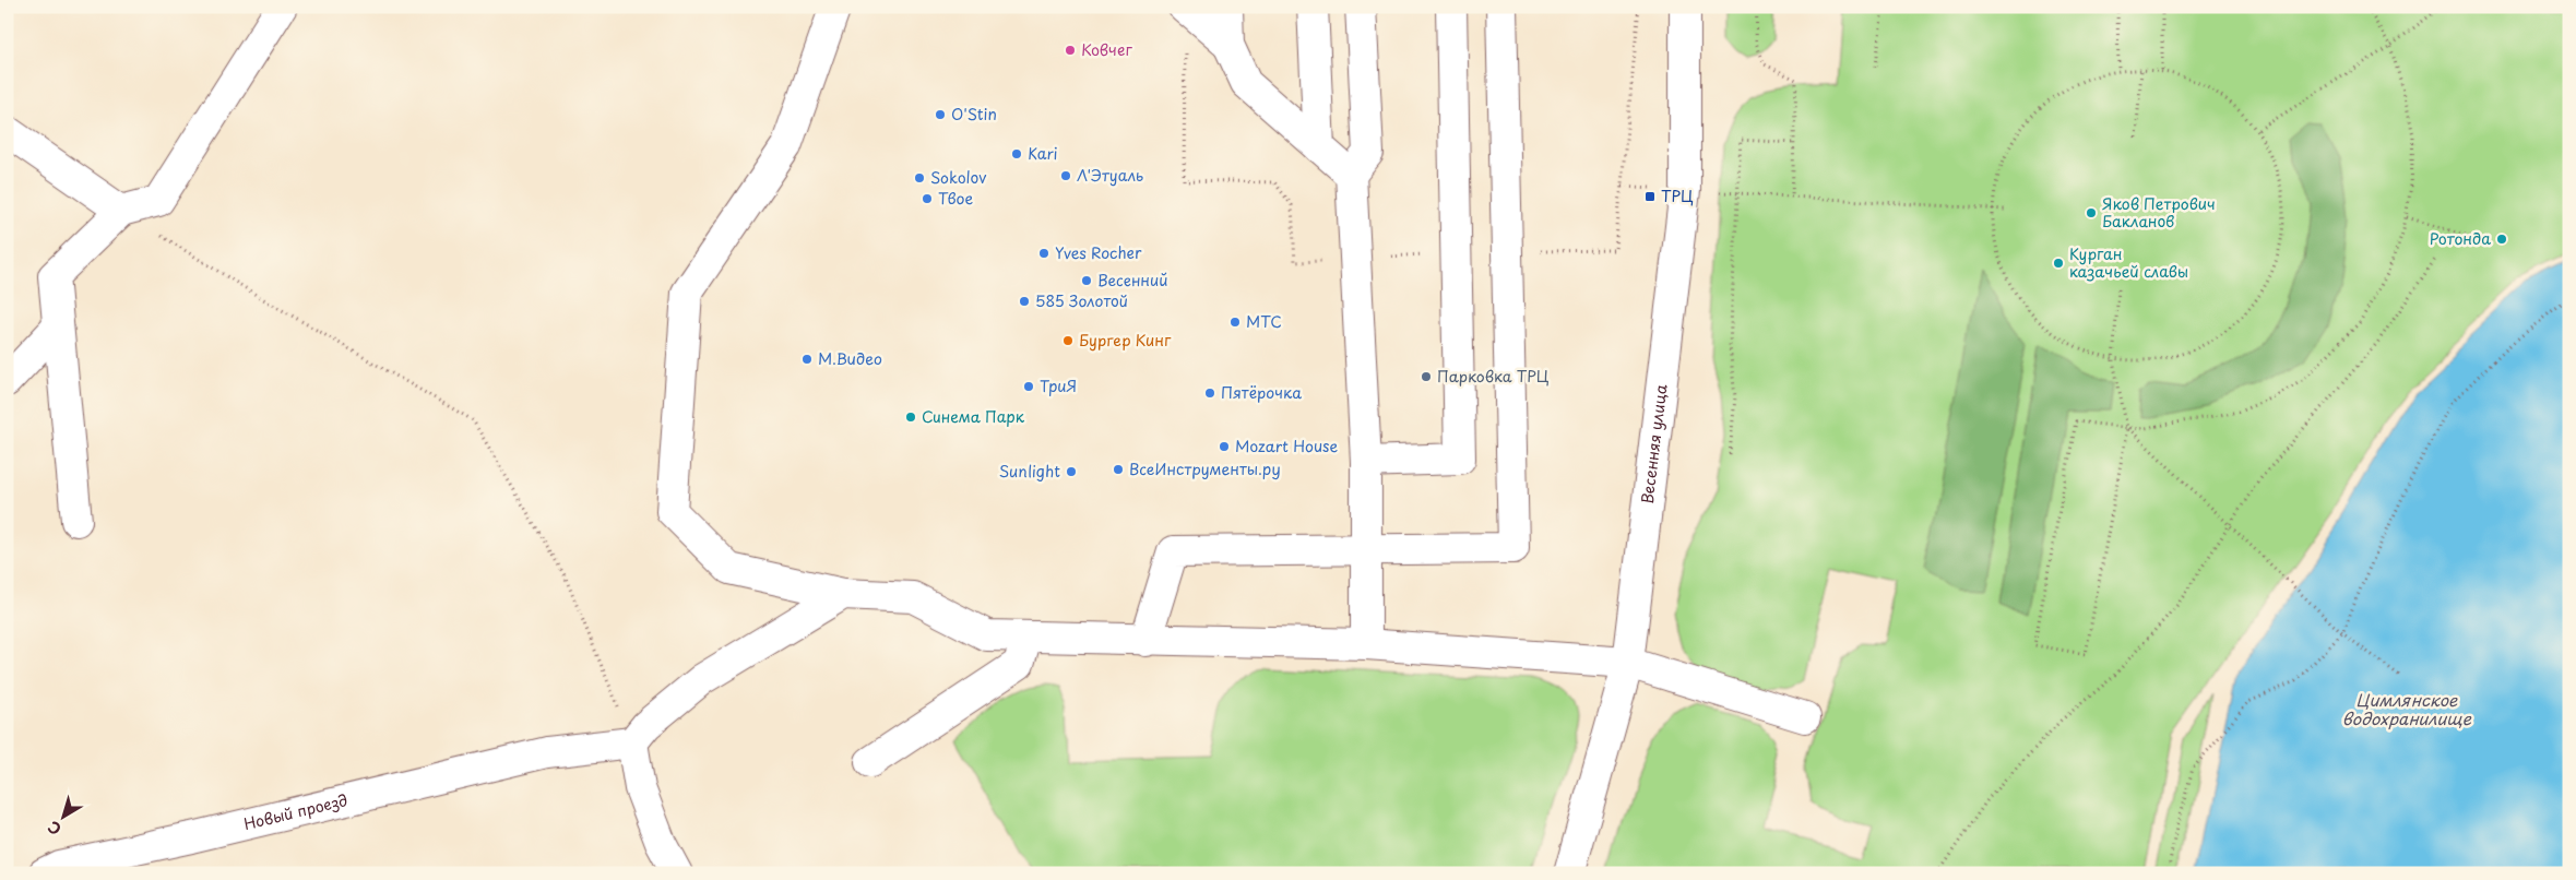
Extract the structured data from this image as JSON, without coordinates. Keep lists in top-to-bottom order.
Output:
{
  "streets": {
    "street": ["Весенняя улица", "Новый проезд"]
  },
  "water": ["Цимлянское водохранилище"],
  "places": {
    "other": [
      "Ковчег",
      "O'Stin",
      "Kari",
      "Л'Этуаль",
      "Sokolov",
      "Твое",
      "Яков Петрович Бакланов",
      "Ротонда",
      "Yves Rocher",
      "Курган казачьей славы",
      "Весенний",
      "585 Золотой",
      "МТС",
      "Бургер Кинг",
      "М.Видео",
      "Парковка ТРЦ",
      "ТриЯ",
      "Пятёрочка",
      "Синема Парк",
      "Mozart House",
      "ВсеИнструменты.ру",
      "Sunlight"
    ],
    "transit": ["ТРЦ"]
  },
  "north": "bottom left"
}
